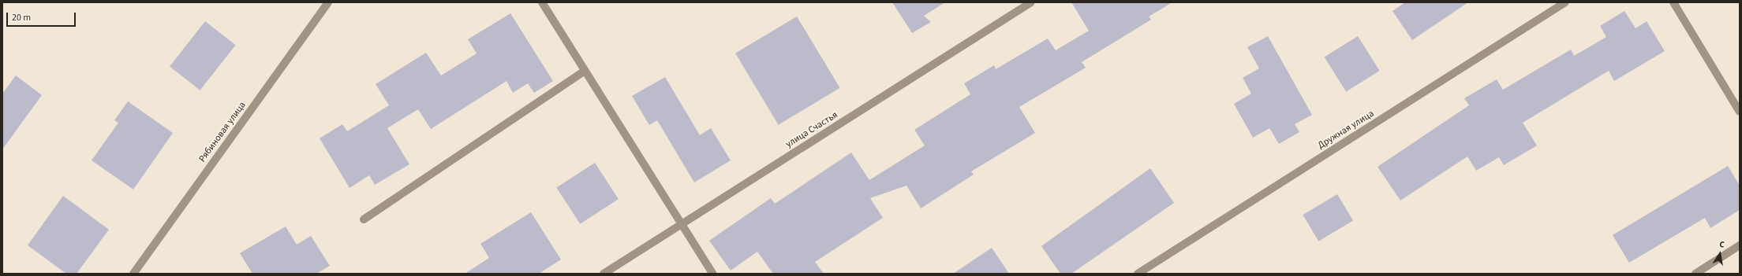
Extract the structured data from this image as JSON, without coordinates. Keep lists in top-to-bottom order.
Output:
{
  "streets": {
    "street": ["улица Счастья", "Дружная улица", "Рябиновая улица"]
  },
  "scale_bar": "20 m",
  "north": "top"
}
